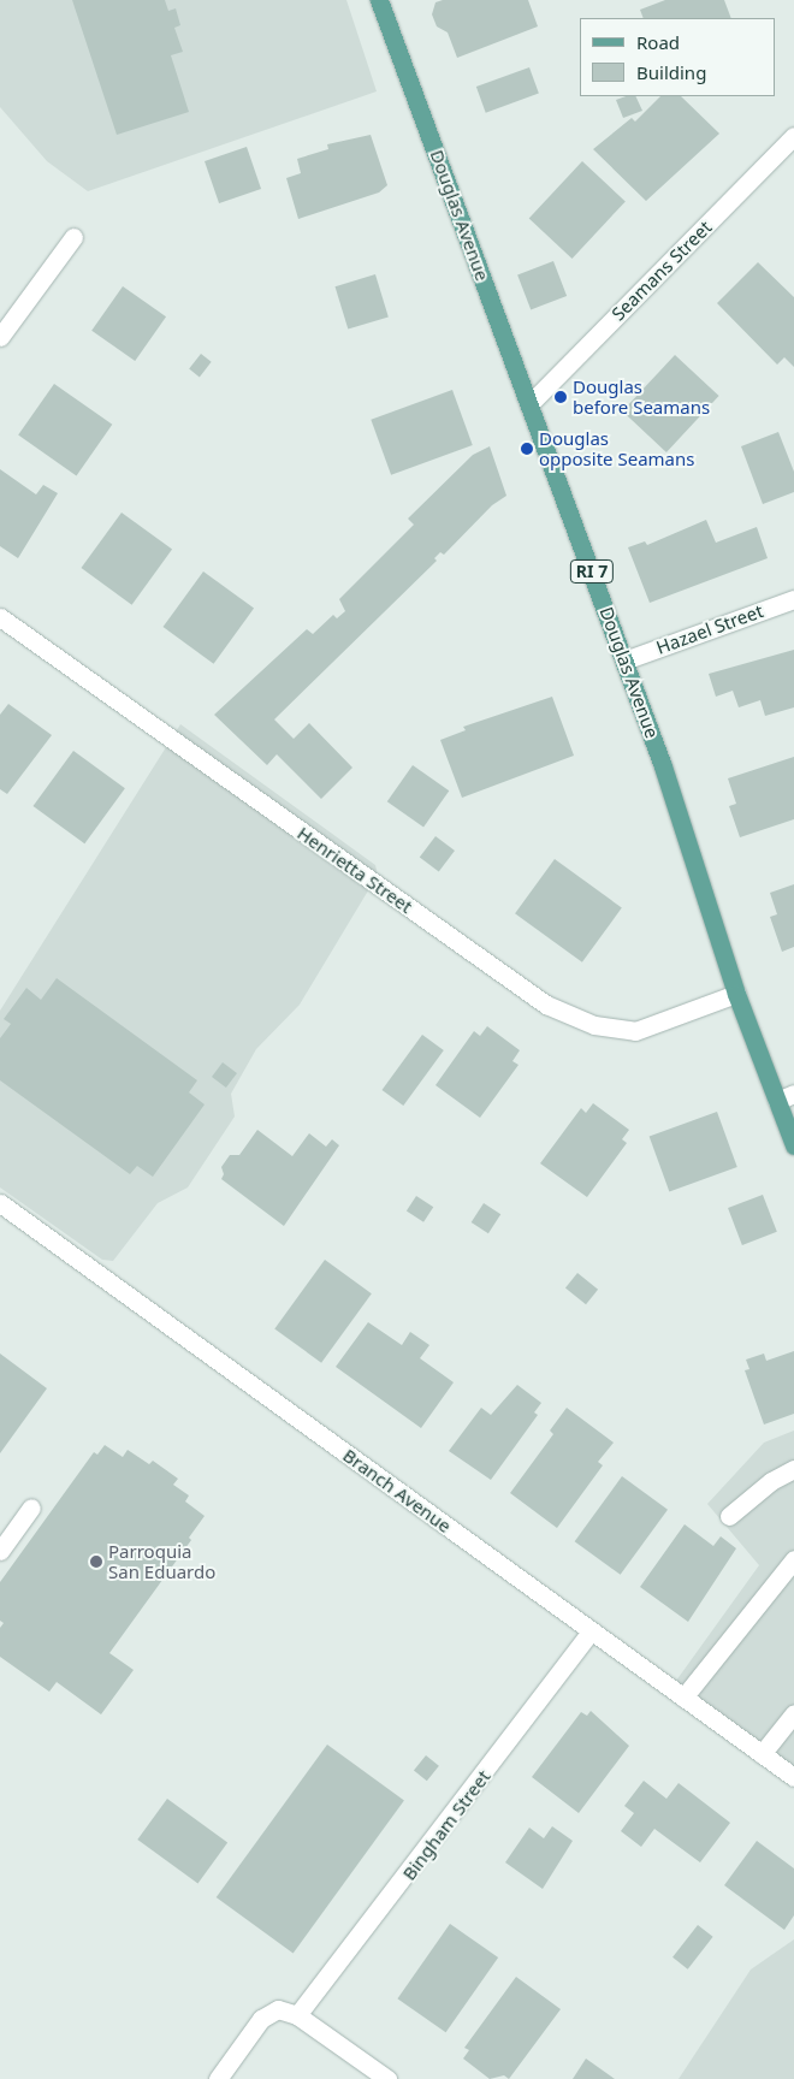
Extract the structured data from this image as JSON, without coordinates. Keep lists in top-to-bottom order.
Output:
{
  "streets": {
    "main road": ["Douglas Avenue", "RI 7"],
    "street": [
      "Seamans Street",
      "Hazael Street",
      "Henrietta Street",
      "Branch Avenue",
      "Bingham Street"
    ]
  },
  "crossings": [
    ["Douglas Avenue", "Seamans Street"],
    ["Douglas Avenue", "Hazael Street"],
    ["Douglas Avenue", "Henrietta Street"],
    ["Branch Avenue", "Bingham Street"]
  ],
  "places": ["Douglas before Seamans", "Douglas opposite Seamans", "Parroquia San Eduardo"],
  "legend": ["Road", "Building"]
}
